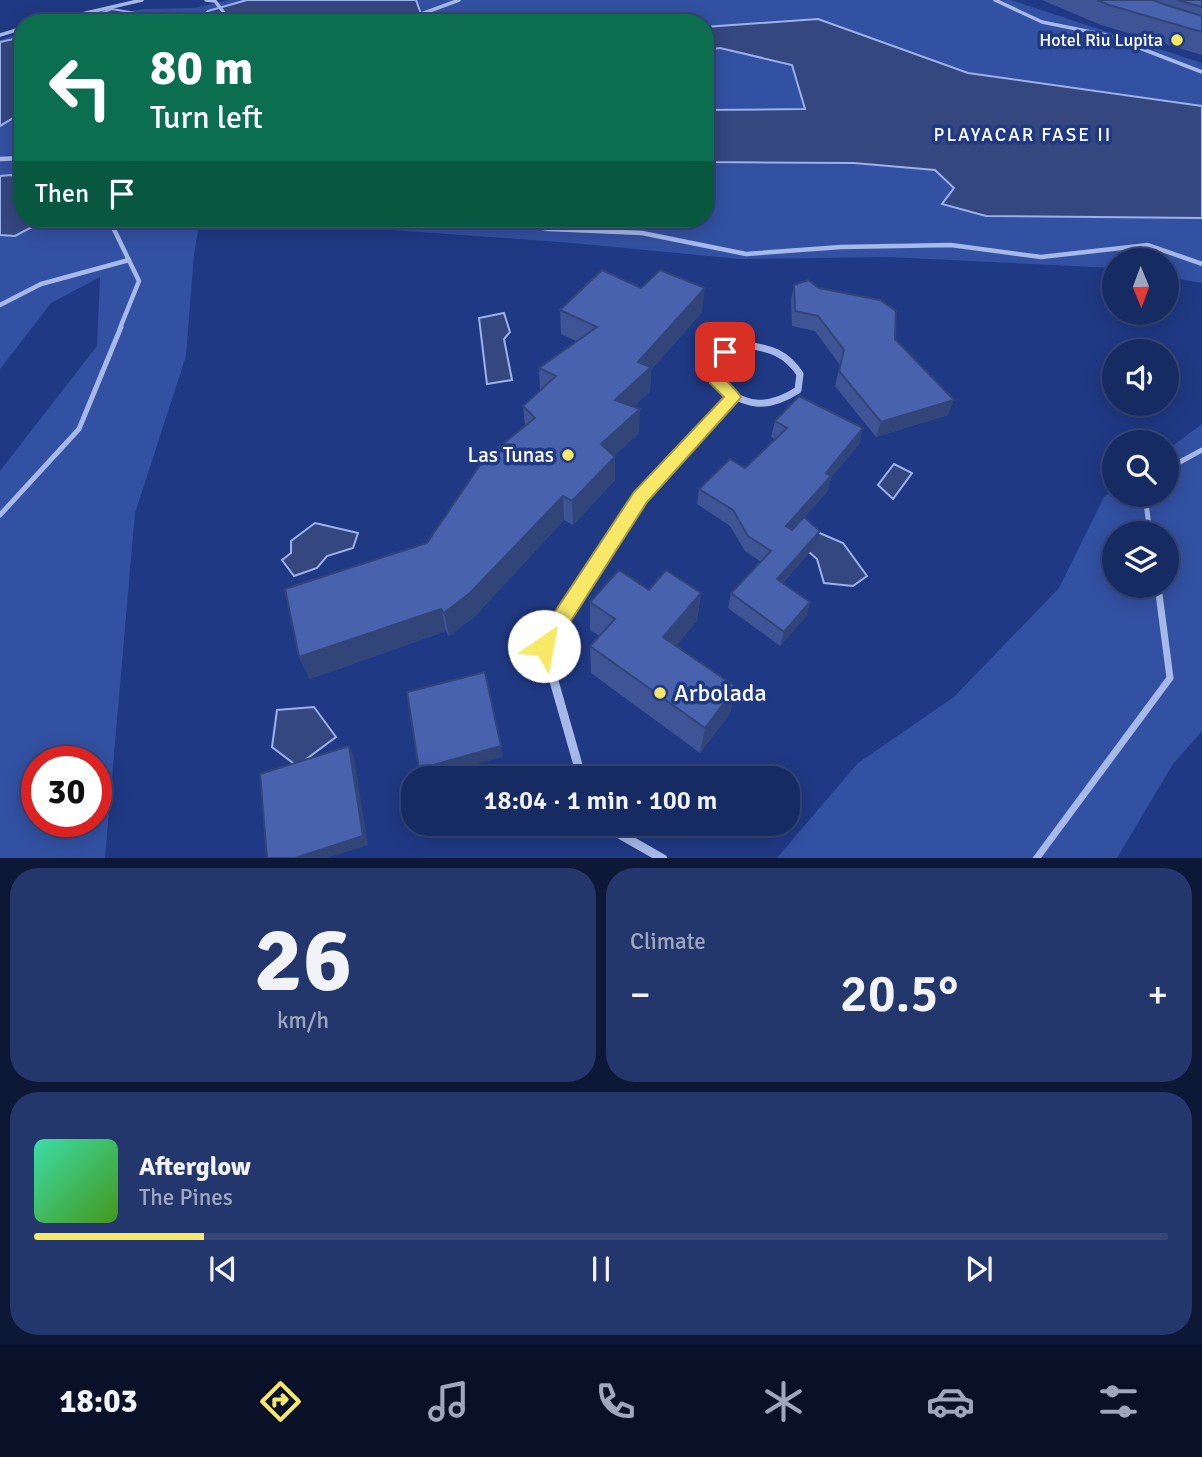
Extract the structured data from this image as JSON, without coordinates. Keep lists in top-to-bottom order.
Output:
{
  "districts": ["PLAYACAR FASE II"],
  "places": ["Hotel Riu Lupita", "Las Tunas", "Arbolada"],
  "north": "bottom",
  "page": {
    "turn": ["80 m", "Turn left"],
    "then": "Then",
    "limit": "30",
    "trip": "18:04 · 1 min · 100 m",
    "tile": [
      ["26", "km/h"],
      "Climate"
    ],
    "heat": ["−", "20.5°", "+"],
    "song": ["Afterglow", "The Pines"],
    "tabs": "18:03"
  }
}
